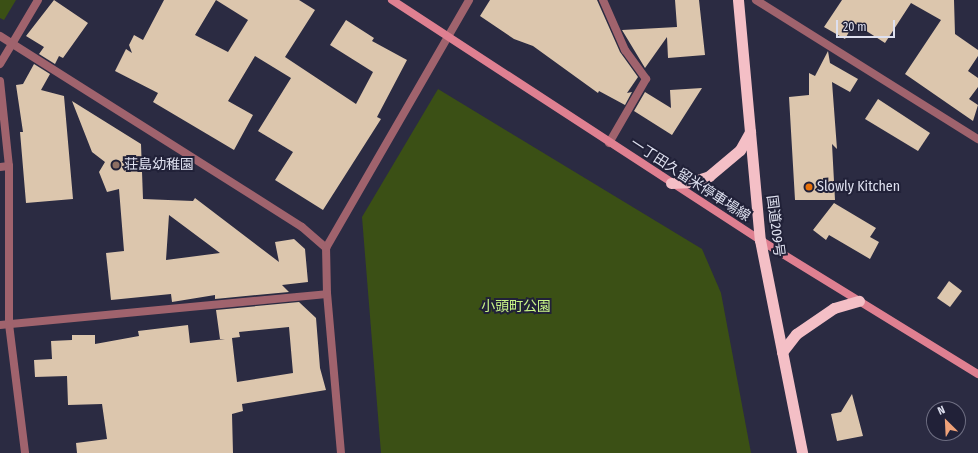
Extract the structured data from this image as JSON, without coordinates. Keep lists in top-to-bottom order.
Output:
{
  "streets": {
    "highway": ["国道209号"],
    "main road": ["一丁田久留米停車場線"]
  },
  "crossings": [
    ["一丁田久留米停車場線", "国道209号"]
  ],
  "parks": ["小頭町公園"],
  "places": ["荘島幼稚園", "Slowly Kitchen"],
  "scale_bar": "20 m",
  "north": "top left"
}
